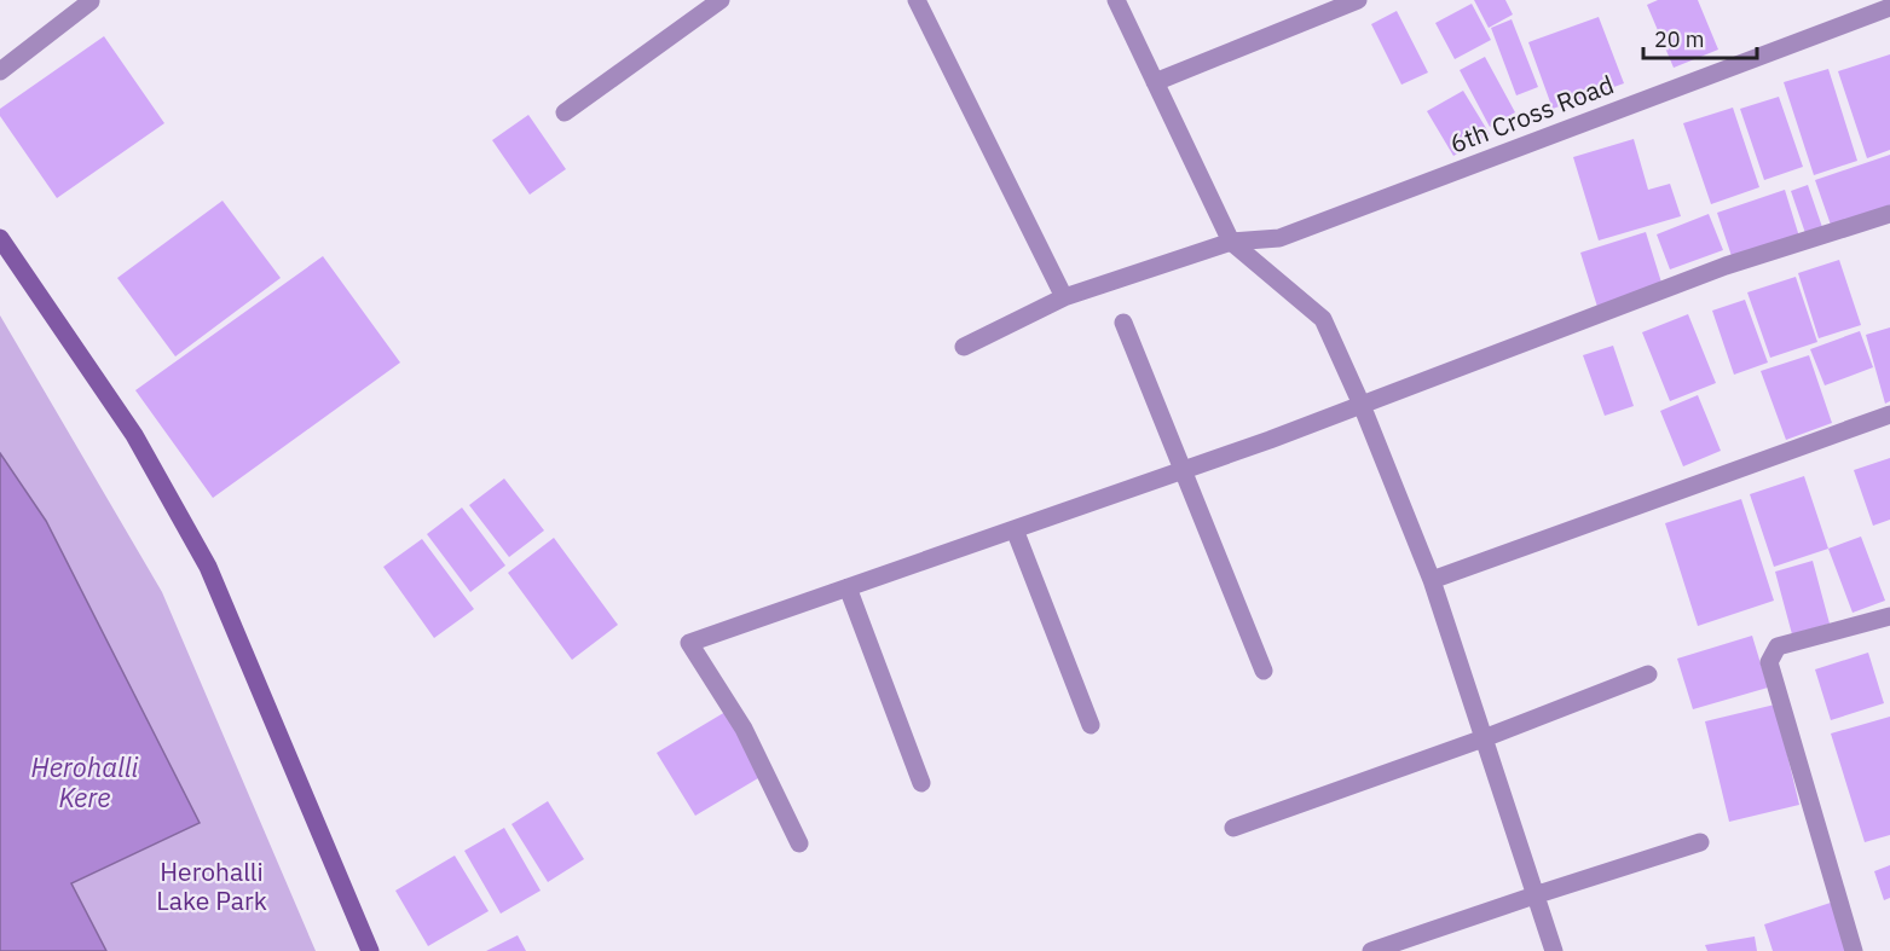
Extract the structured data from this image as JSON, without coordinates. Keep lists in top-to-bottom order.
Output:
{
  "streets": {
    "street": ["6th Cross Road"]
  },
  "water": ["Herohalli Kere"],
  "parks": ["Herohalli Lake Park"],
  "scale_bar": "20 m"
}
